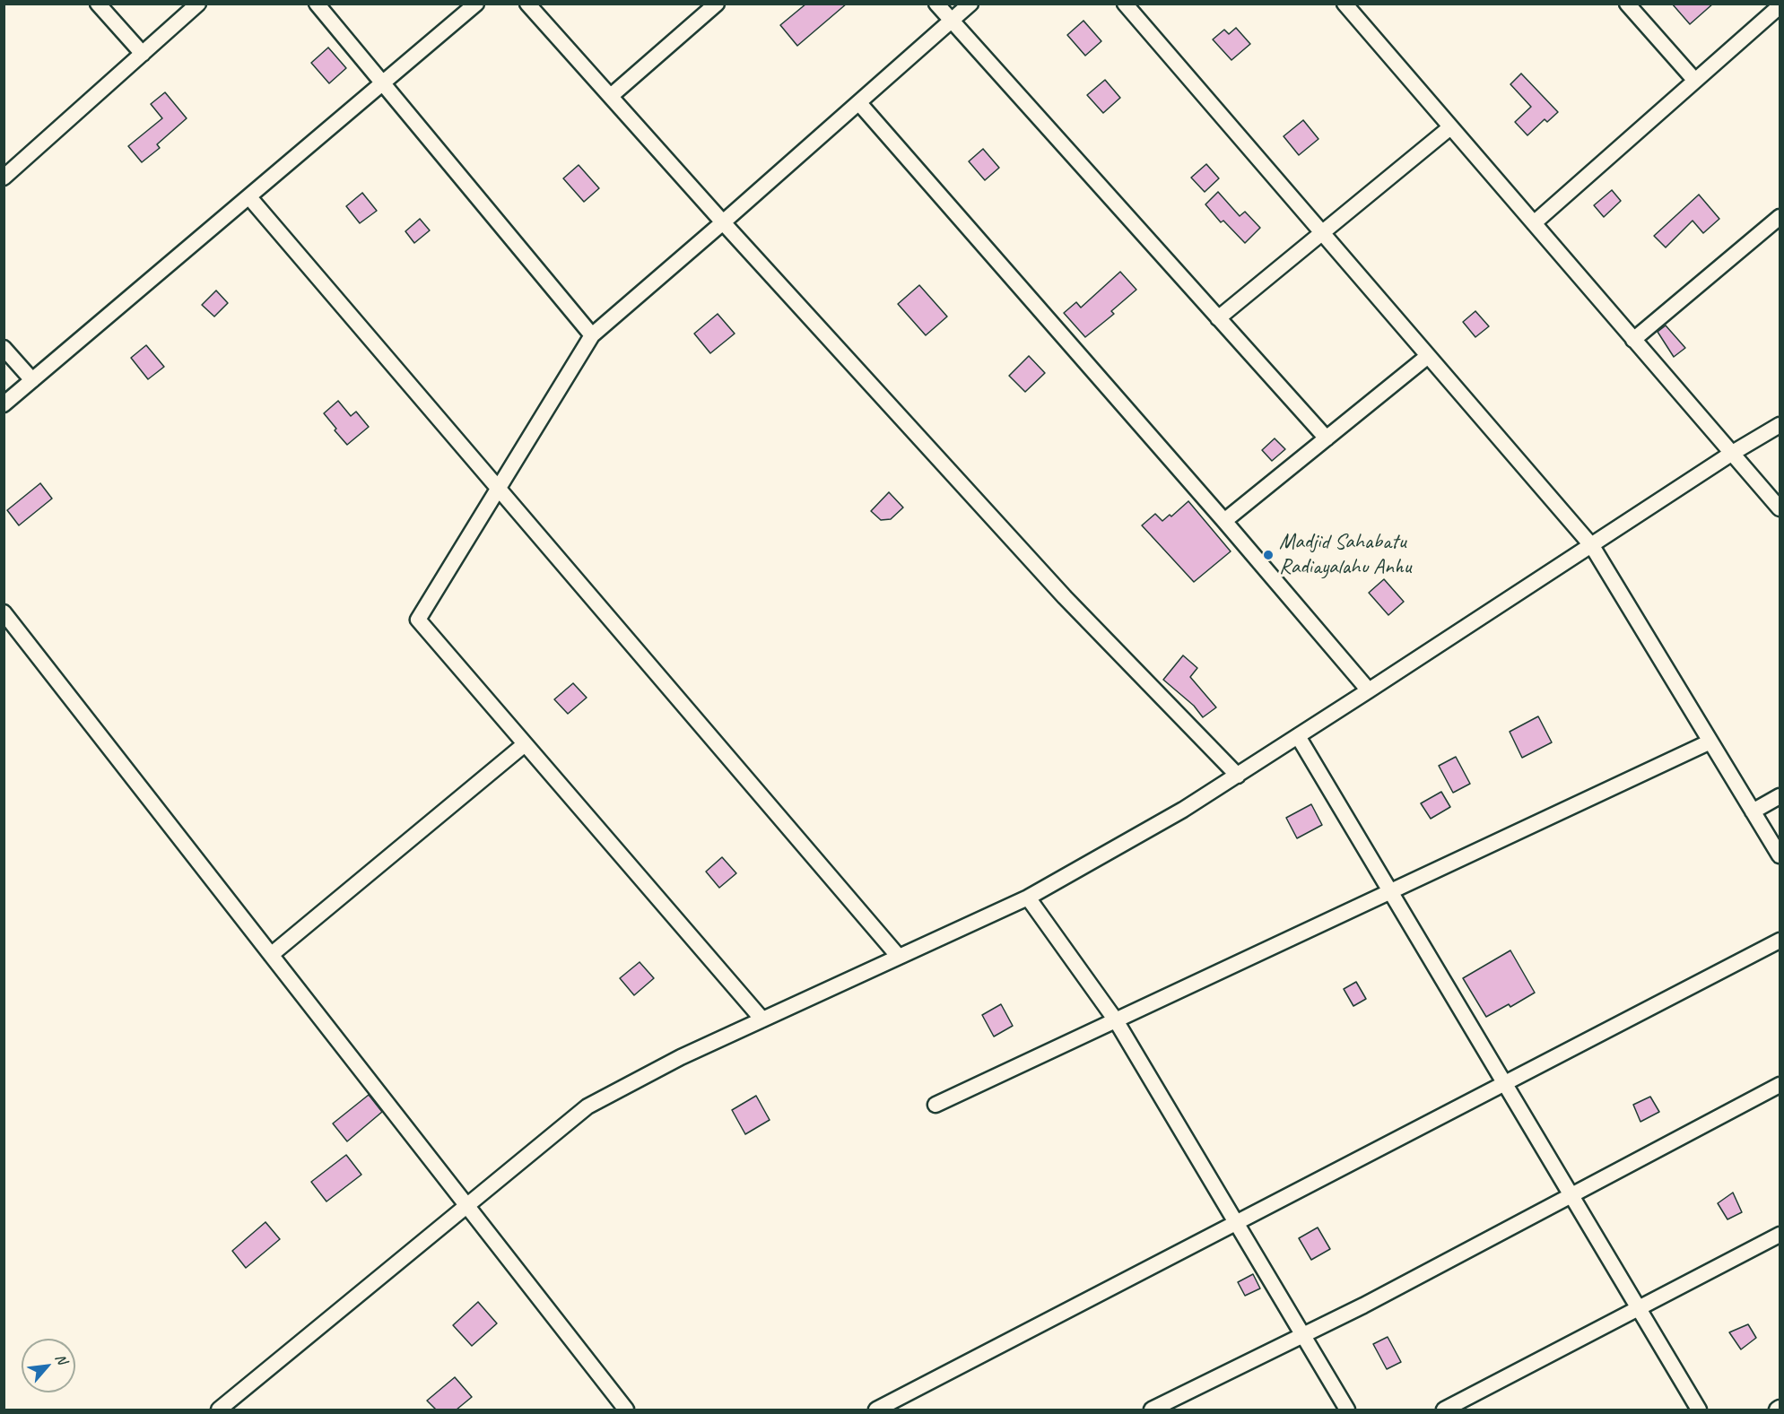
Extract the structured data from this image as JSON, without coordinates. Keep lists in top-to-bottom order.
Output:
{
  "places": ["Madjid Sahabatu Radiayalahu Anhu"],
  "north": "top right"
}
